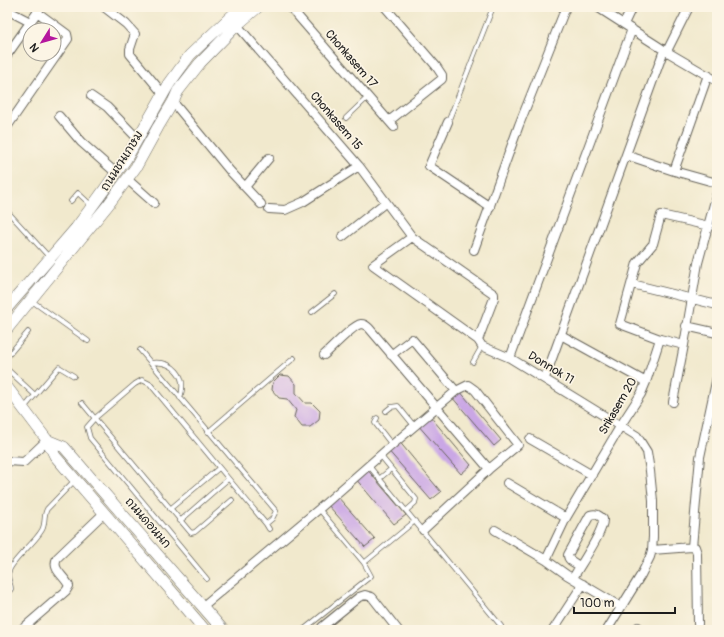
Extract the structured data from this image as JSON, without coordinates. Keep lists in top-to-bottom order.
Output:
{
  "streets": {
    "main road": ["ถนนชนเกษม", "ถนนดอนนก"],
    "street": [
      "Chonkasem 17",
      "Chonkasem 15",
      "Donnok 11",
      "Srikasem 20"
    ]
  },
  "crossings": [
    ["Chonkasem 15", "ถนนชนเกษม"],
    ["Donnok 11", "Srikasem 20"]
  ],
  "scale_bar": "100 m",
  "north": "bottom left"
}
